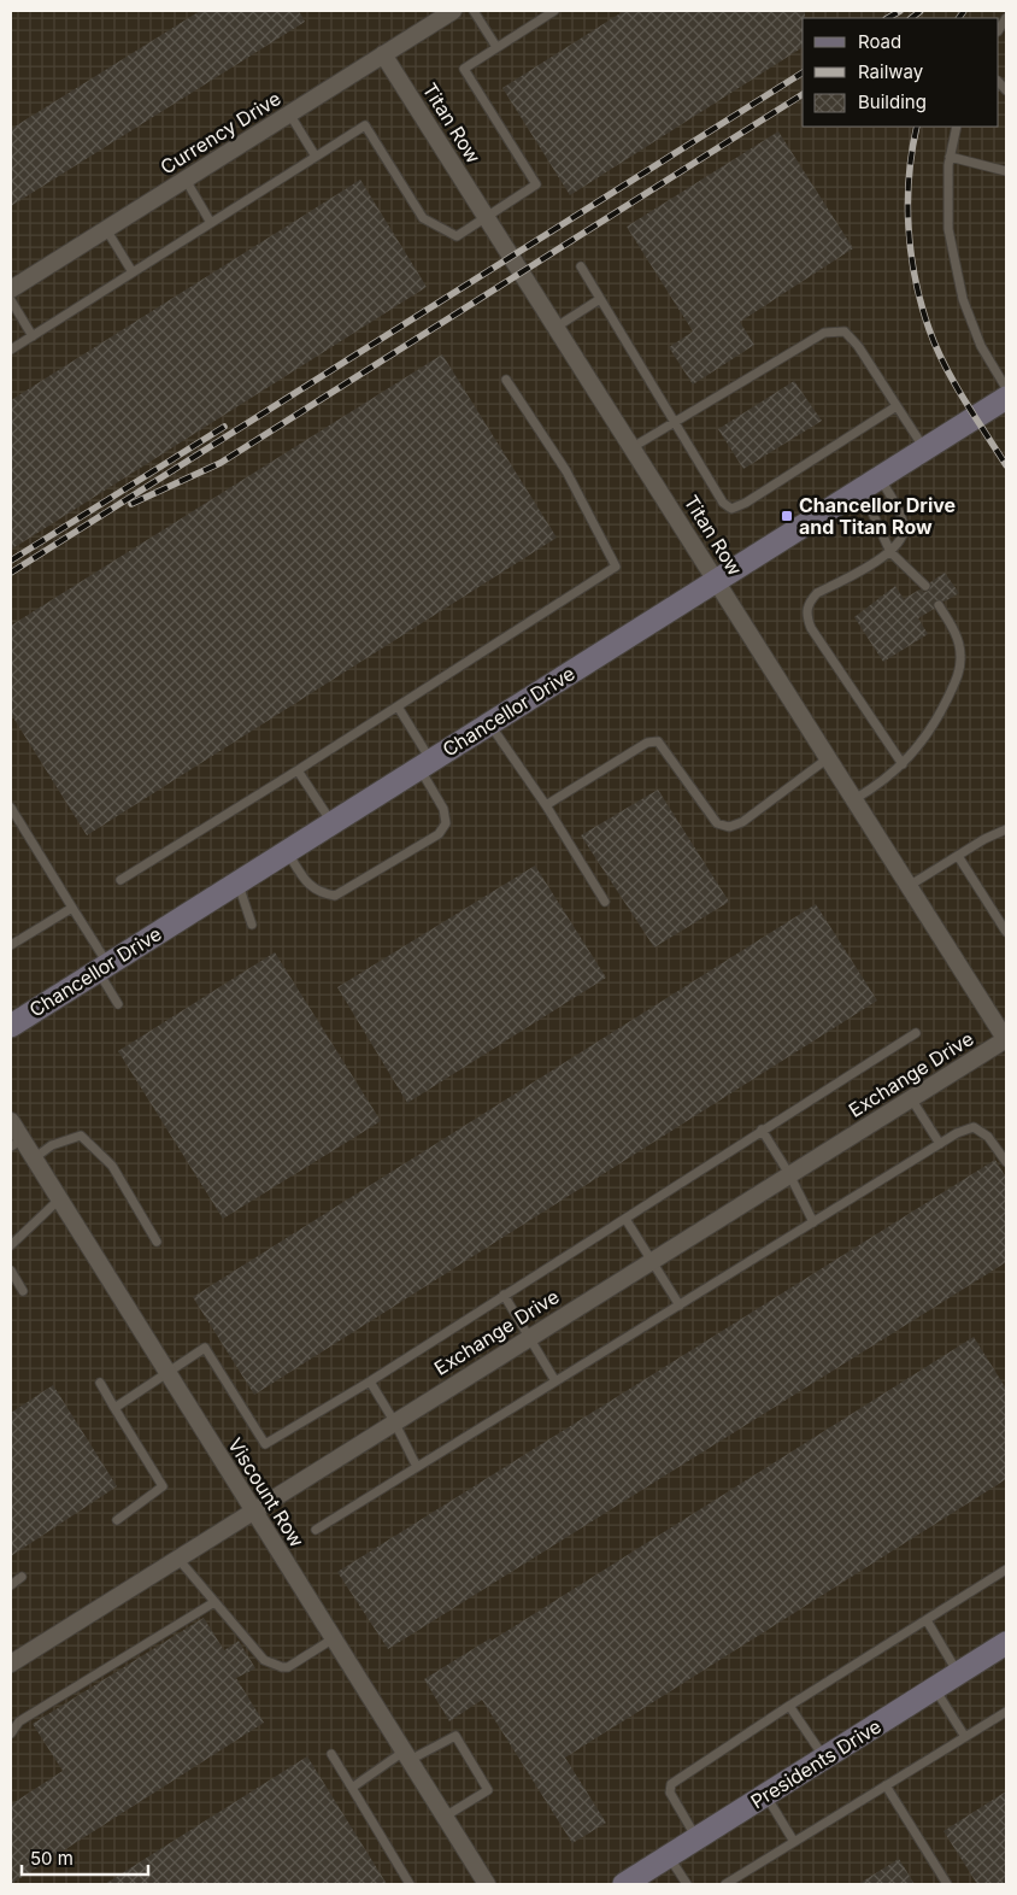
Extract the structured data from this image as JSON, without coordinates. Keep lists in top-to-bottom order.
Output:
{
  "streets": {
    "street": [
      "Titan Row",
      "Currency Drive",
      "Chancellor Drive",
      "Exchange Drive",
      "Viscount Row",
      "Presidents Drive"
    ]
  },
  "crossings": [
    ["Titan Row", "Currency Drive"],
    ["Titan Row", "Chancellor Drive"],
    ["Titan Row", "Exchange Drive"],
    ["Exchange Drive", "Viscount Row"]
  ],
  "places": {
    "transit": ["Chancellor Drive and Titan Row"]
  },
  "legend": ["Road", "Railway", "Building"],
  "scale_bar": "50 m"
}
